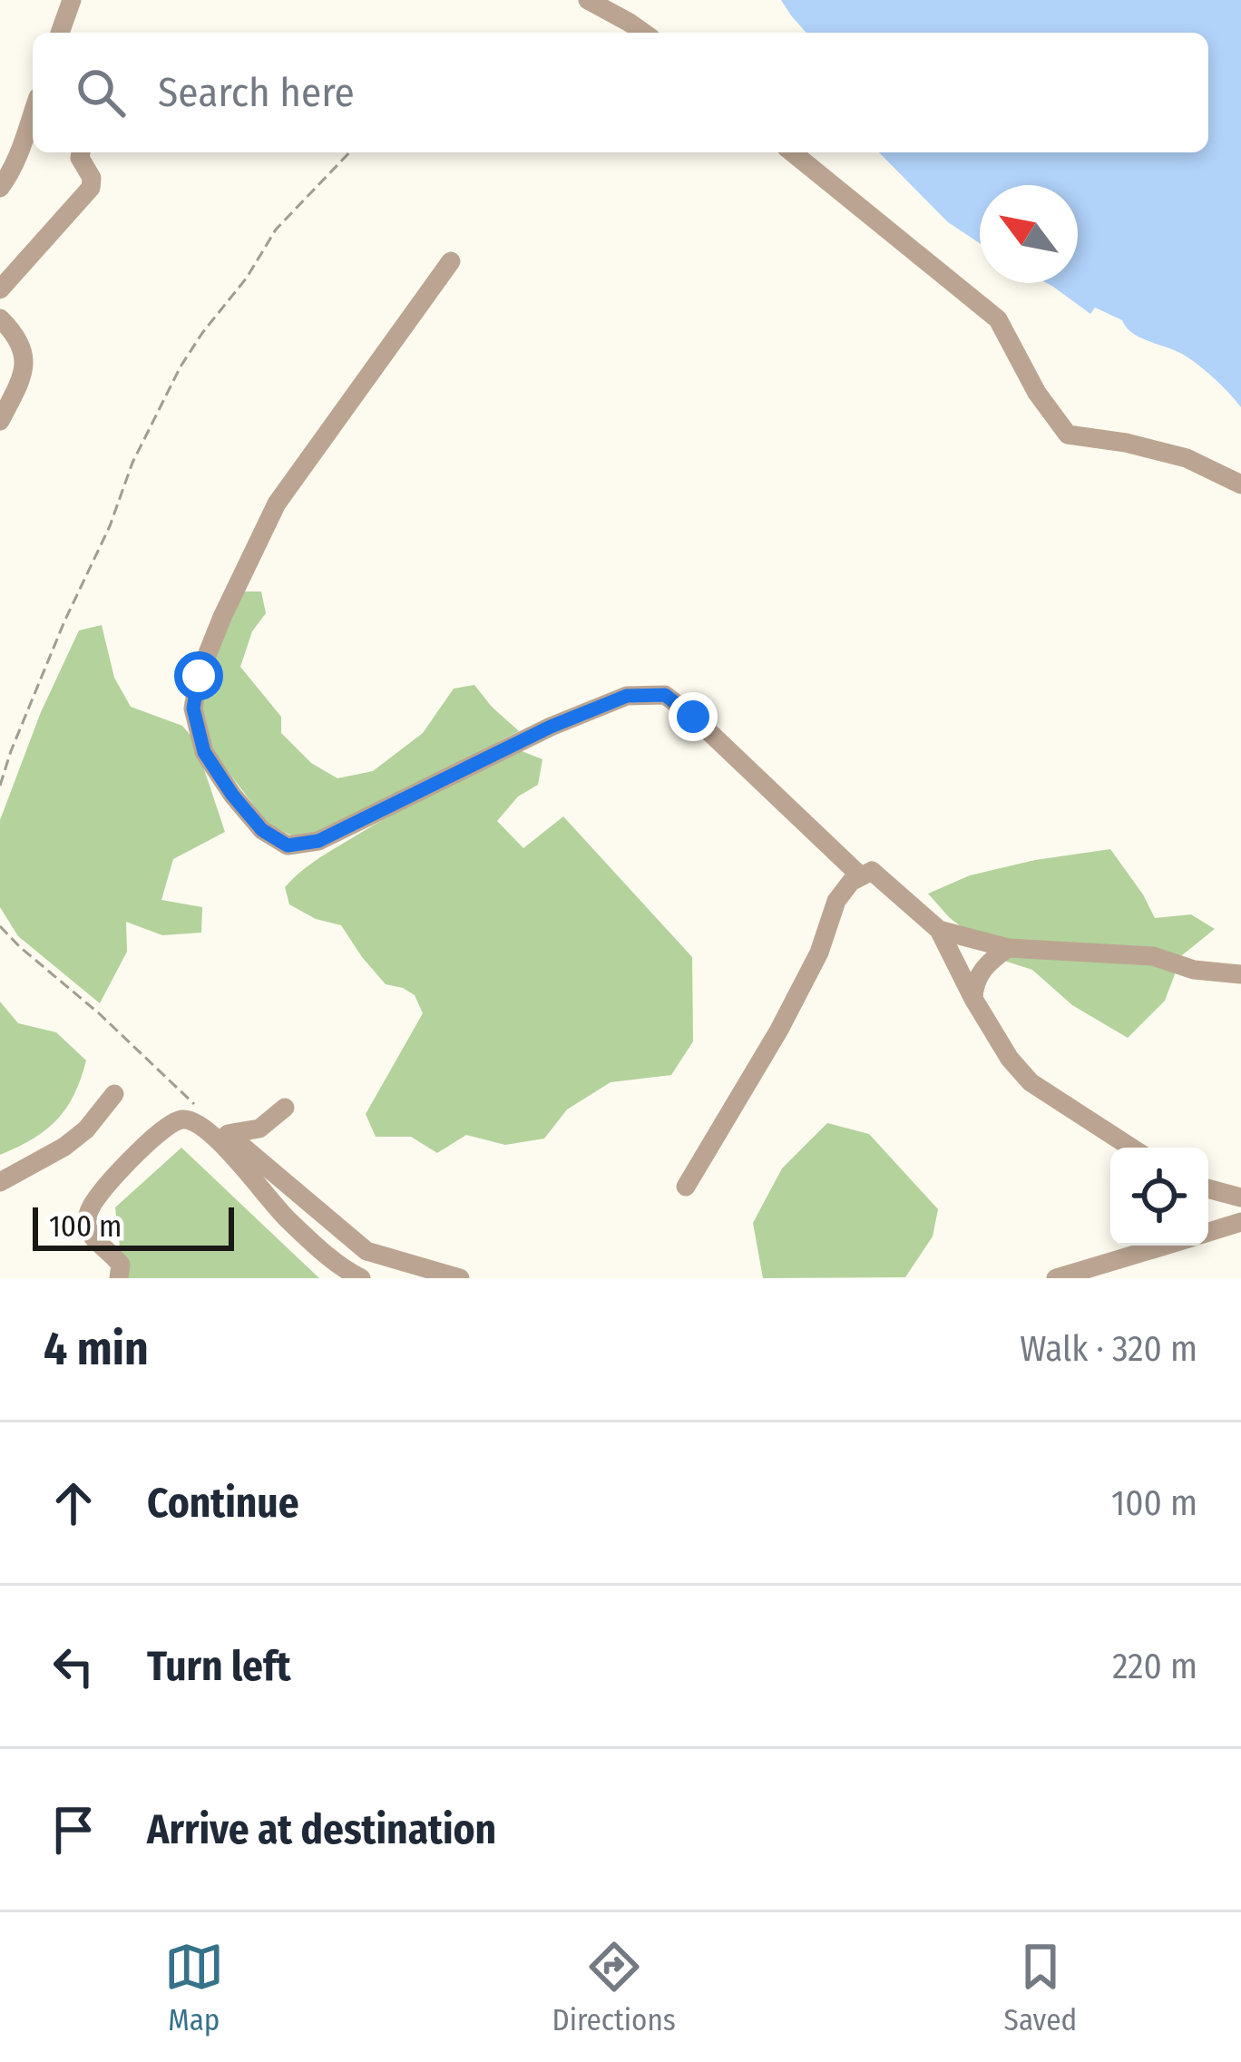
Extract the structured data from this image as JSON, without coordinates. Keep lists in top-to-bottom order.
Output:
{
  "scale_bar": "100 m",
  "north": "top left",
  "page": {
    "search": "Search here",
    "scale": "100 m",
    "heading": ["4 min", "Walk · 320 m"],
    "list": [
      ["Continue", "100 m"],
      ["Turn left", "220 m"],
      "Arrive at destination"
    ],
    "nav": ["Map", "Directions", "Saved"]
  }
}
